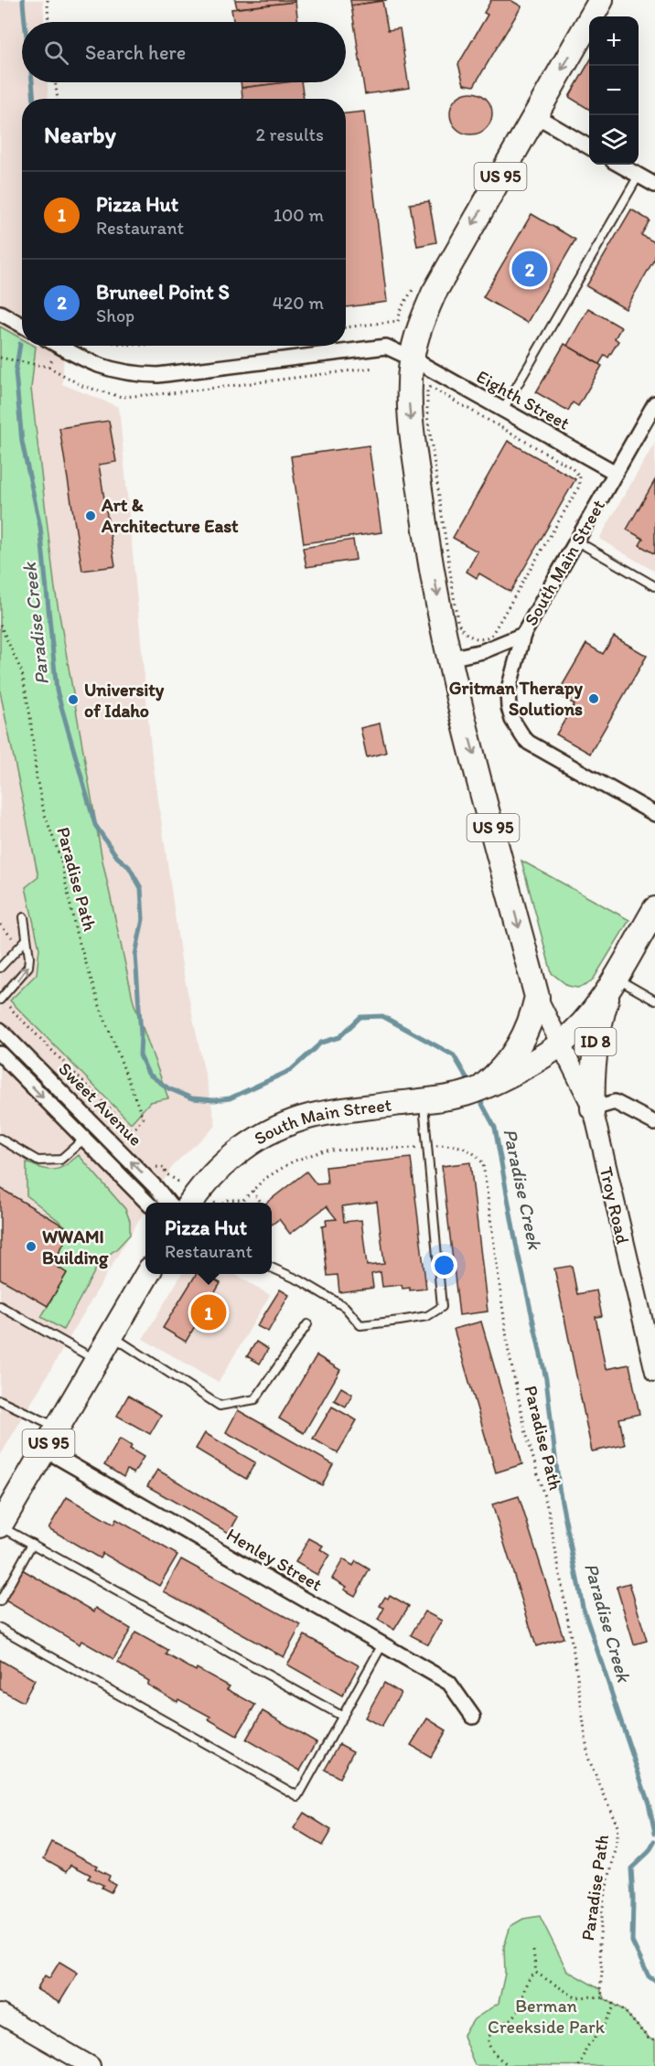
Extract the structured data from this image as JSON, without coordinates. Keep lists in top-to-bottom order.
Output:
{
  "streets": {
    "highway": ["US 95", "South Main Street", "ID 8"],
    "main road": ["Troy Road"],
    "street": ["Eighth Street", "Sweet Avenue", "Henley Street"],
    "path": ["Paradise Path"]
  },
  "crossings": [
    ["US 95", "Eighth Street"],
    ["US 95", "South Main Street"],
    ["US 95", "ID 8"],
    ["US 95", "Henley Street"],
    ["Eighth Street", "South Main Street"],
    ["South Main Street", "Paradise Path"],
    ["South Main Street", "ID 8"],
    ["South Main Street", "Troy Road"],
    ["ID 8", "Troy Road"]
  ],
  "water": ["Paradise Creek"],
  "parks": ["Berman Creekside Park"],
  "places": [
    "Art & Architecture East",
    "Gritman Therapy Solutions",
    "University of Idaho",
    "WWAMI Building"
  ],
  "page": {
    "map_buttons": ["+", "−"],
    "search": "Search here",
    "heading": ["Nearby", "2 results"],
    "list": [
      {
        "mark": "1",
        "name": "Pizza Hut",
        "note": "Restaurant",
        "value": "100 m"
      },
      {
        "mark": "2",
        "name": "Bruneel Point S",
        "note": "Shop",
        "value": "420 m"
      }
    ],
    "pins": ["2", "1"],
    "popup": ["Pizza Hut", "Restaurant"]
  }
}
